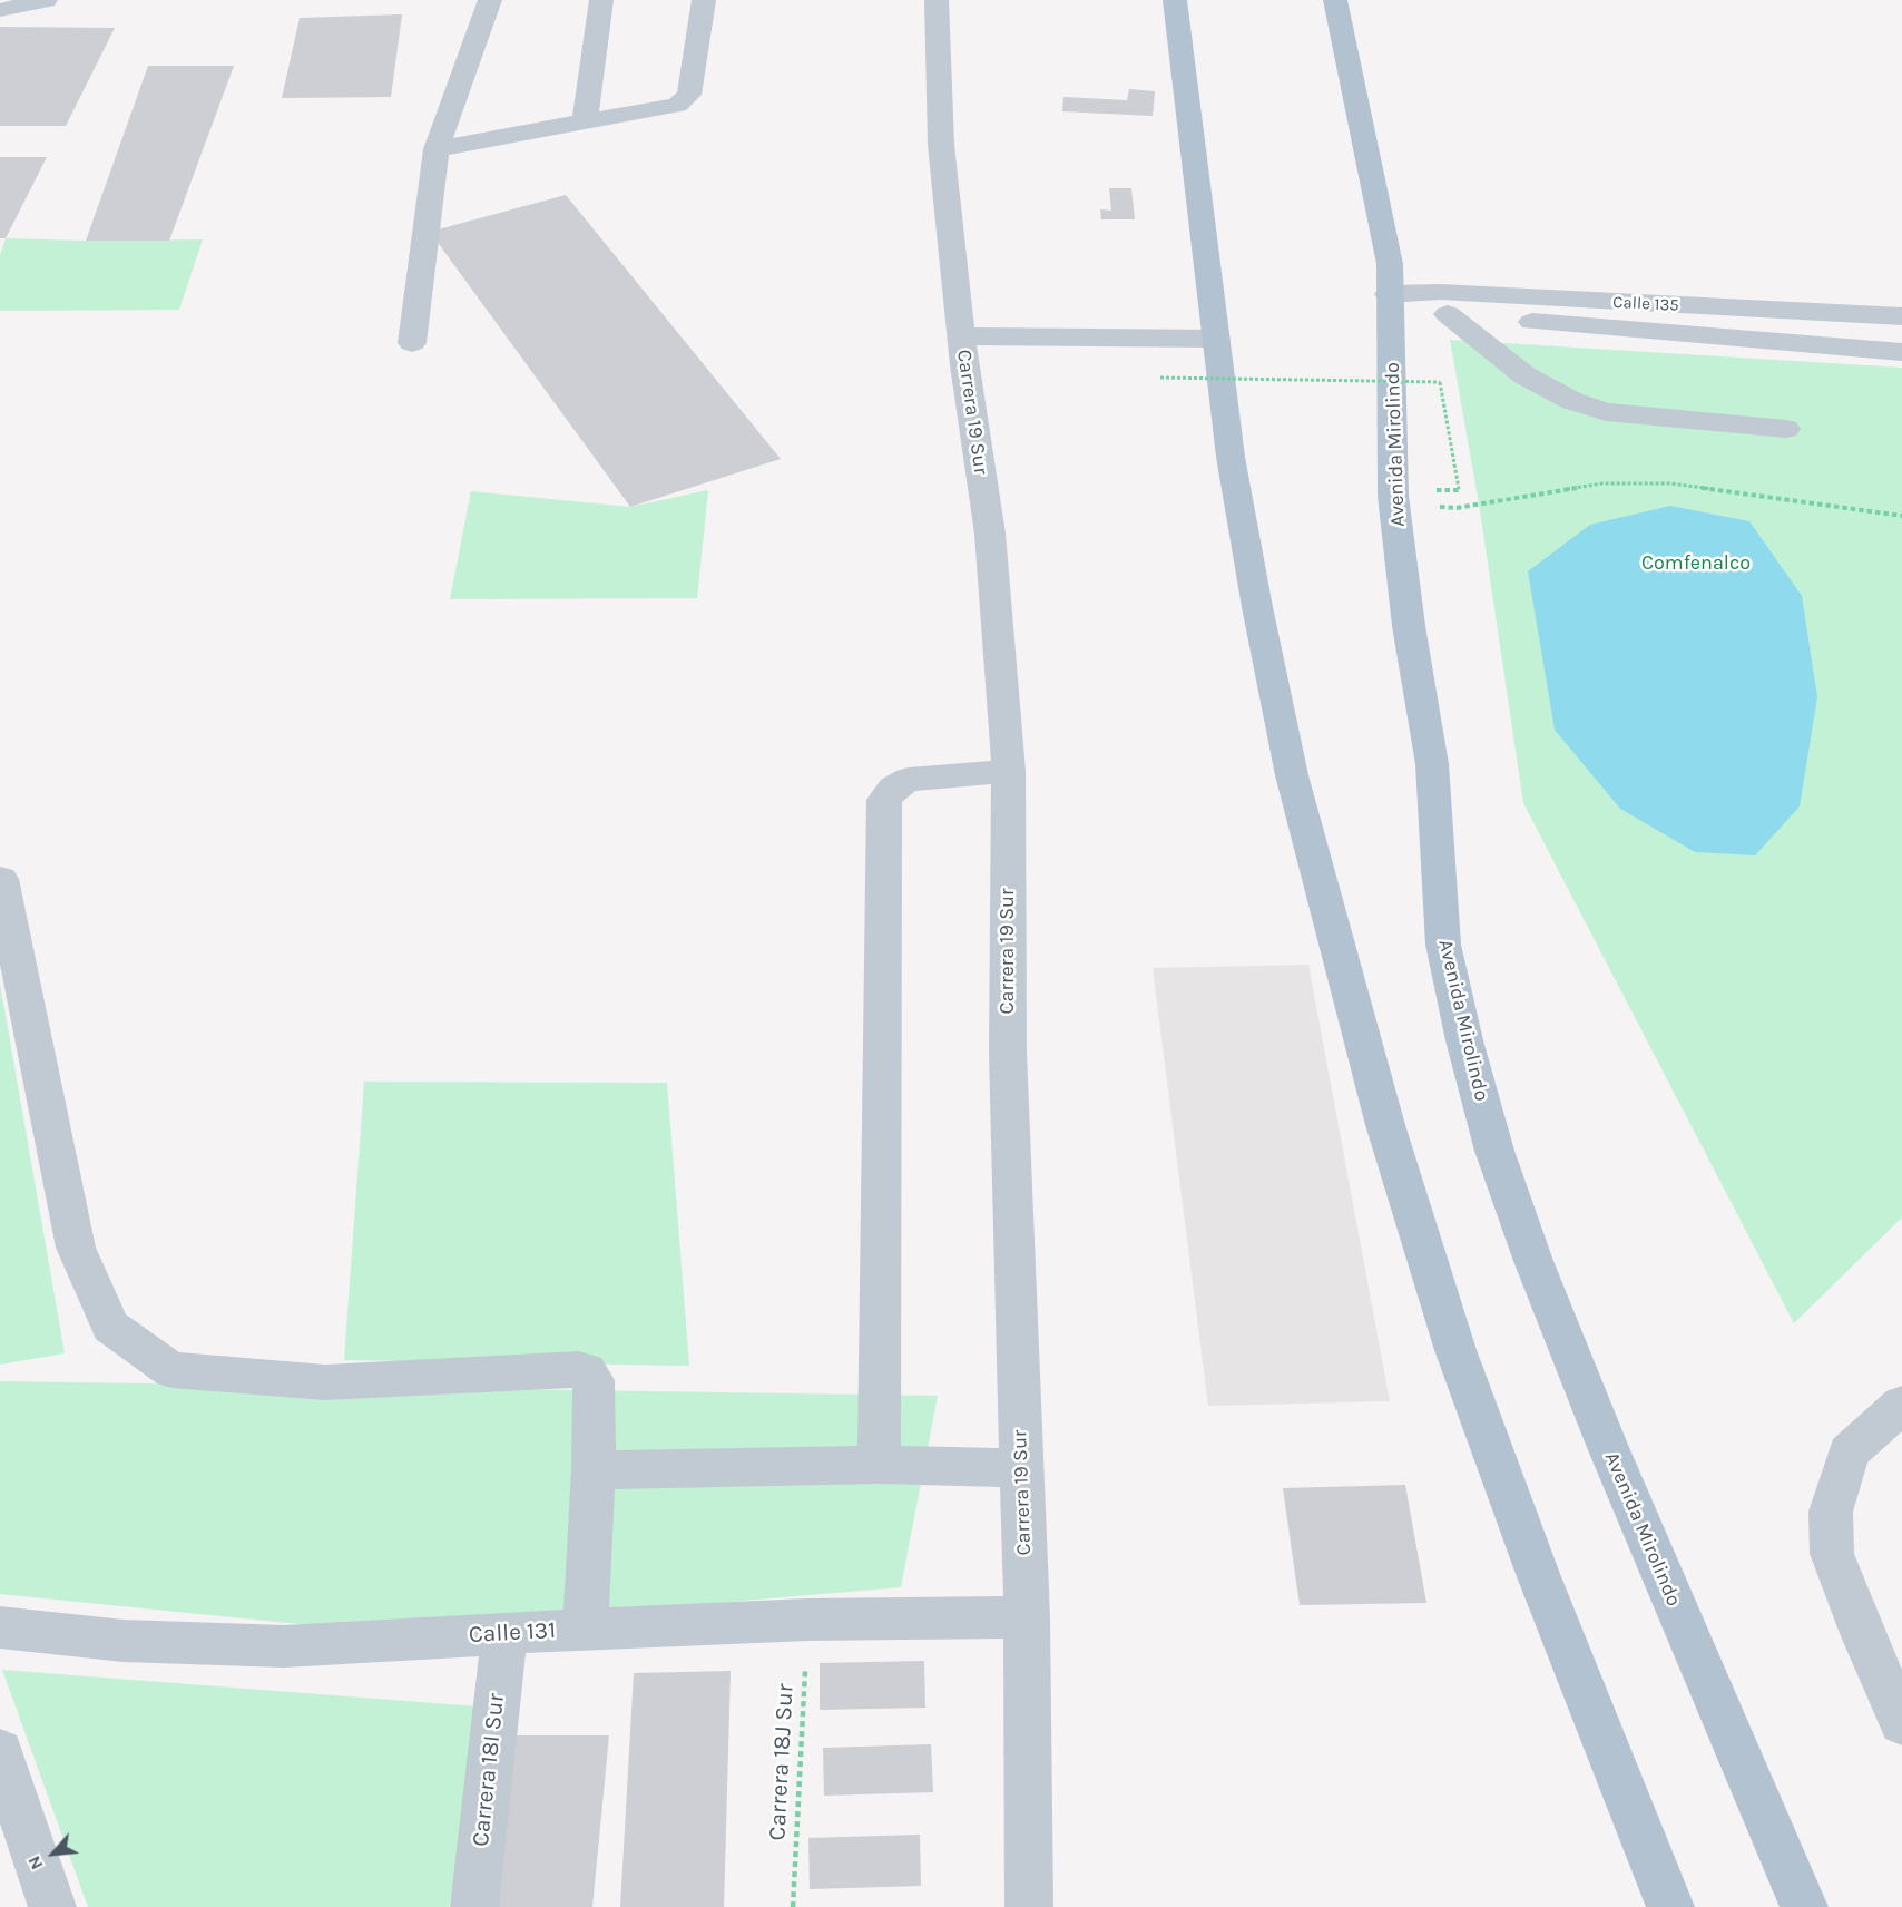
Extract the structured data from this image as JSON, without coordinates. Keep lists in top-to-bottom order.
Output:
{
  "streets": {
    "main road": ["Avenida Mirolindo"],
    "street": [
      "Calle 135",
      "Carrera 19 Sur",
      "Calle 131",
      "Carrera 18I Sur"
    ],
    "path": ["Carrera 18J Sur"]
  },
  "crossings": [
    ["Calle 135", "Avenida Mirolindo"],
    ["Carrera 19 Sur", "Calle 131"],
    ["Calle 131", "Carrera 18J Sur"],
    ["Calle 131", "Carrera 18I Sur"]
  ],
  "parks": ["Comfenalco"],
  "north": "bottom left"
}
